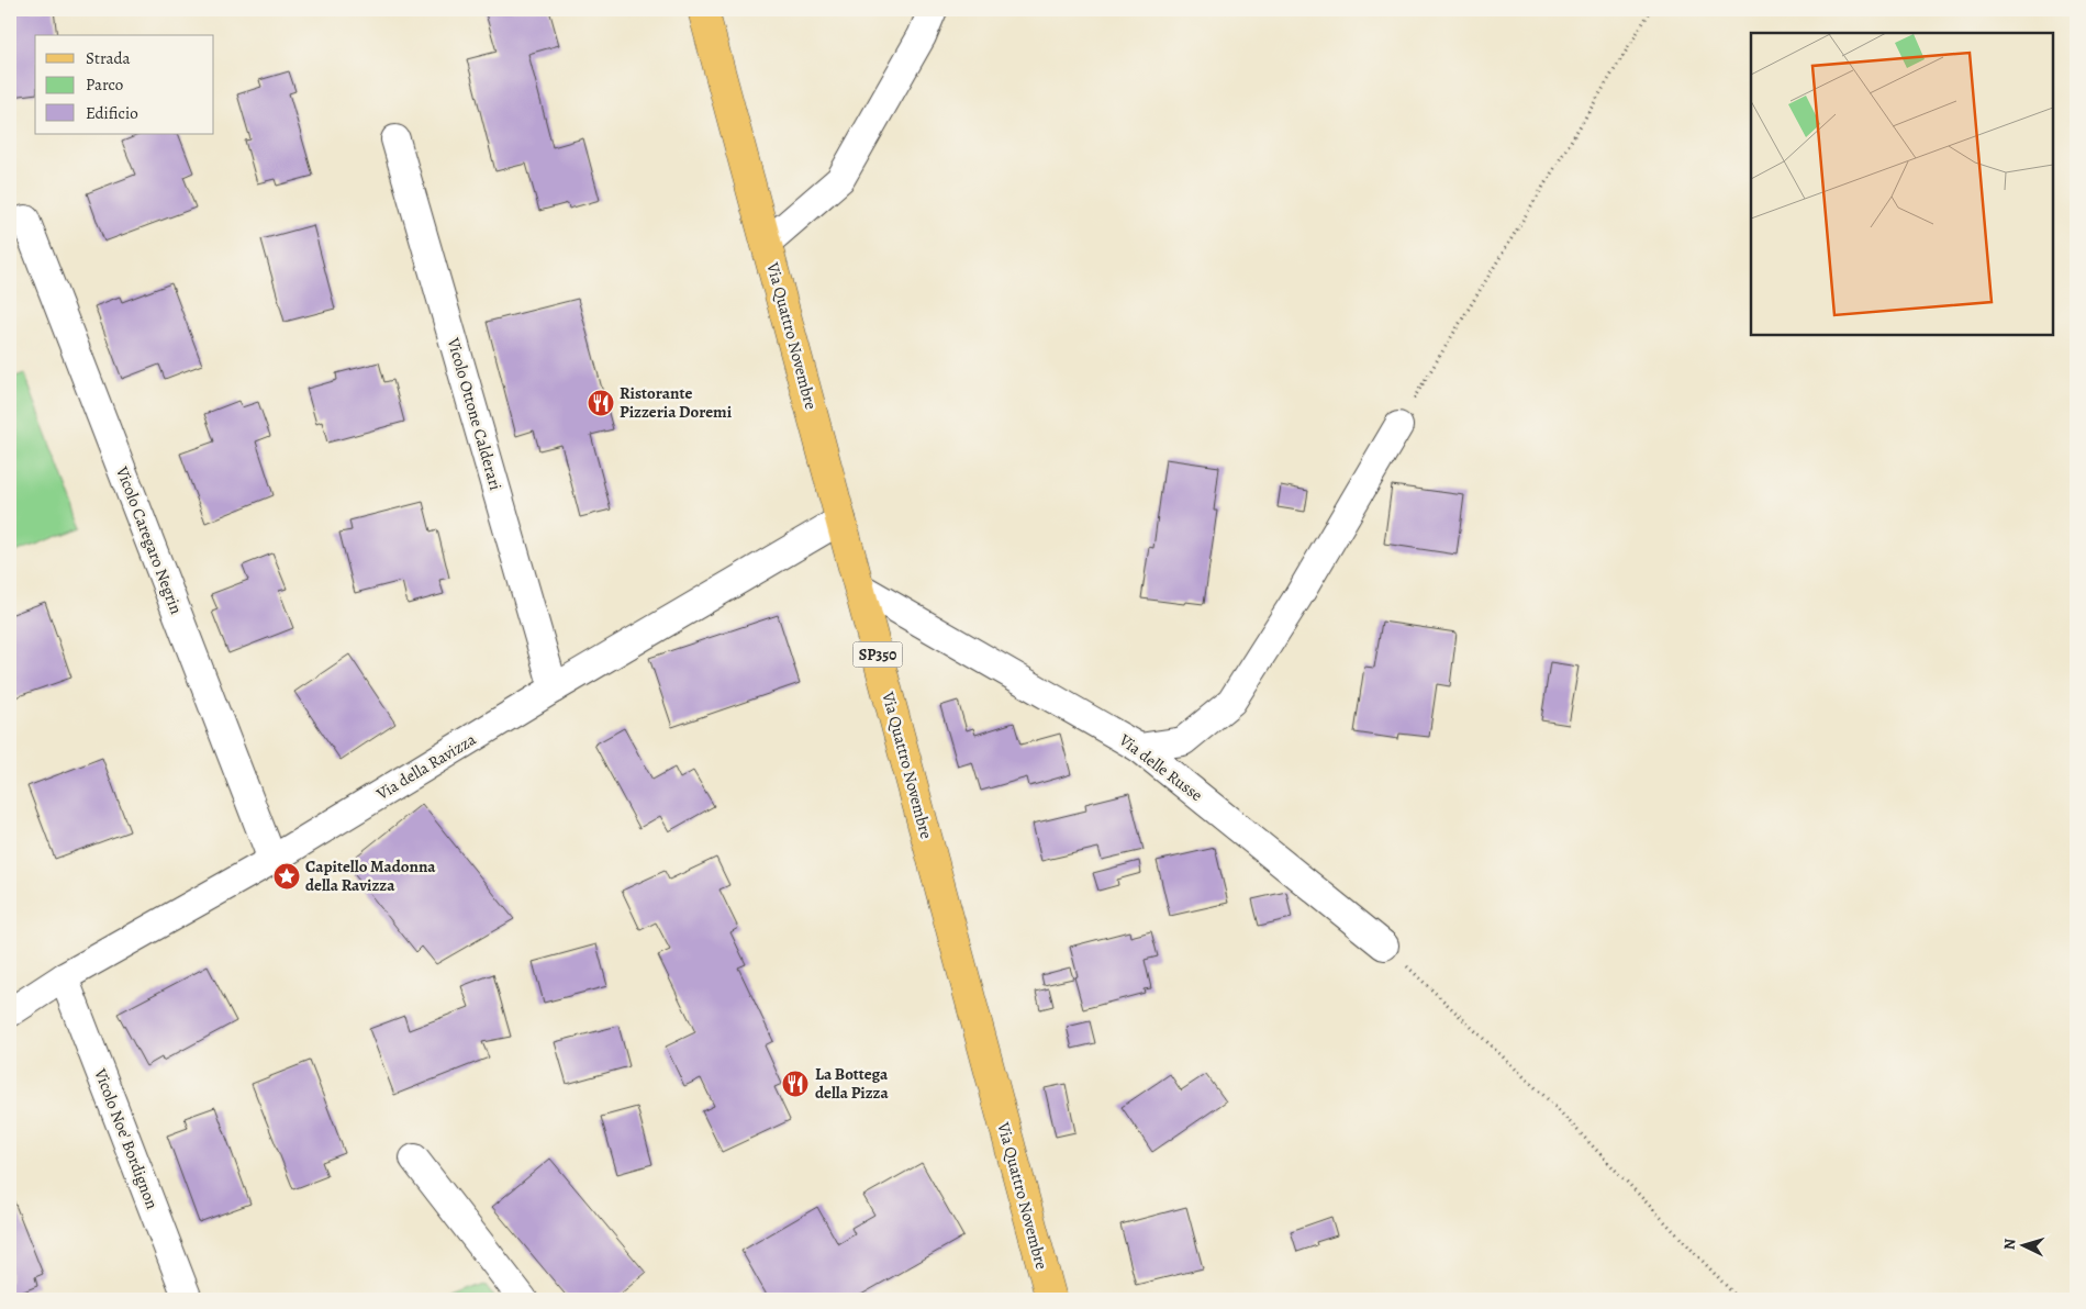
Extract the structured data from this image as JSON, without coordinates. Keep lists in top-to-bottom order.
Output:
{
  "streets": {
    "main road": ["Via Quattro Novembre", "SP350"],
    "street": [
      "Vicolo Ottone Calderari",
      "Vicolo Caregaro Negrin",
      "Via della Ravizza",
      "Via delle Russe",
      "Vicolo Noe' Bordignon"
    ]
  },
  "crossings": [
    ["Via Quattro Novembre", "Via della Ravizza"],
    ["Via Quattro Novembre", "Via delle Russe"],
    ["Vicolo Ottone Calderari", "Via della Ravizza"],
    ["Vicolo Caregaro Negrin", "Via della Ravizza"],
    ["Via della Ravizza", "Vicolo Noe' Bordignon"]
  ],
  "places": {
    "restaurant": ["Ristorante Pizzeria Doremi", "La Bottega della Pizza"],
    "place": ["Capitello Madonna della Ravizza"]
  },
  "legend": ["Strada", "Parco", "Edificio"],
  "north": "left"
}
